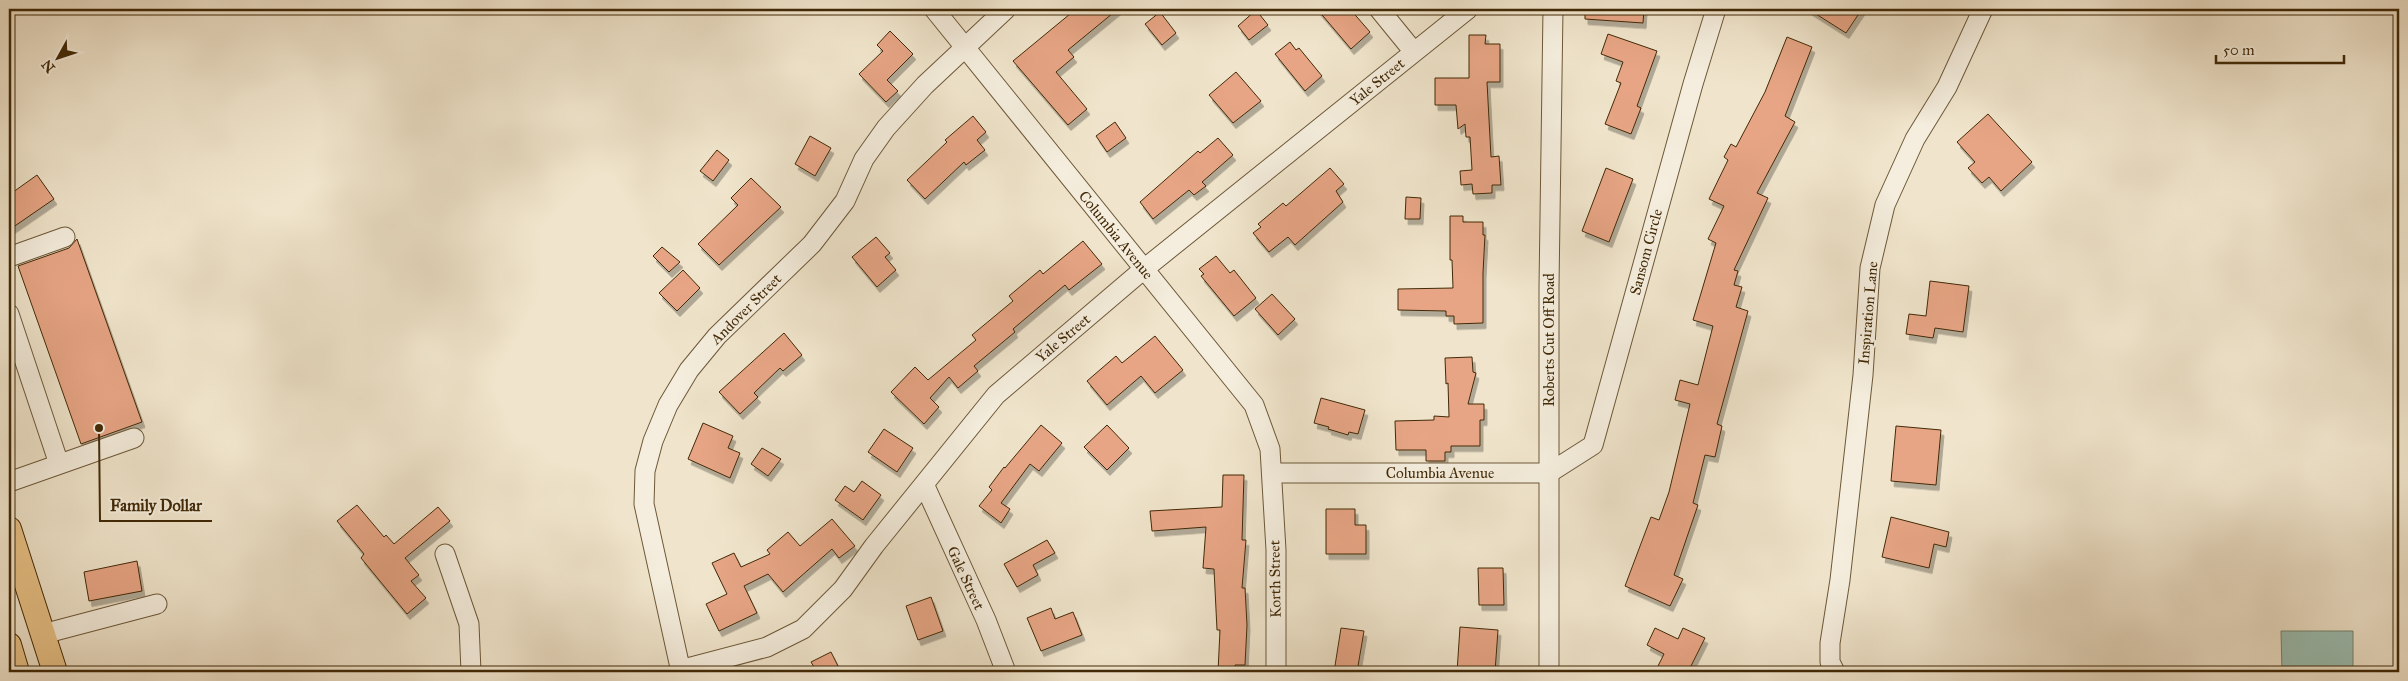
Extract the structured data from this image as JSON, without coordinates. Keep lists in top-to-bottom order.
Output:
{
  "streets": {
    "street": [
      "Yale Street",
      "Columbia Avenue",
      "Sansom Circle",
      "Andover Street",
      "Inspiration Lane",
      "Roberts Cut Off Road",
      "Gale Street",
      "Korth Street"
    ]
  },
  "crossings": [
    ["Yale Street", "Columbia Avenue"],
    ["Yale Street", "Andover Street"],
    ["Yale Street", "Gale Street"],
    ["Columbia Avenue", "Sansom Circle"],
    ["Columbia Avenue", "Andover Street"],
    ["Columbia Avenue", "Roberts Cut Off Road"],
    ["Columbia Avenue", "Korth Street"],
    ["Sansom Circle", "Roberts Cut Off Road"]
  ],
  "places": ["Family Dollar"],
  "scale_bar": "50 m",
  "north": "bottom left"
}
